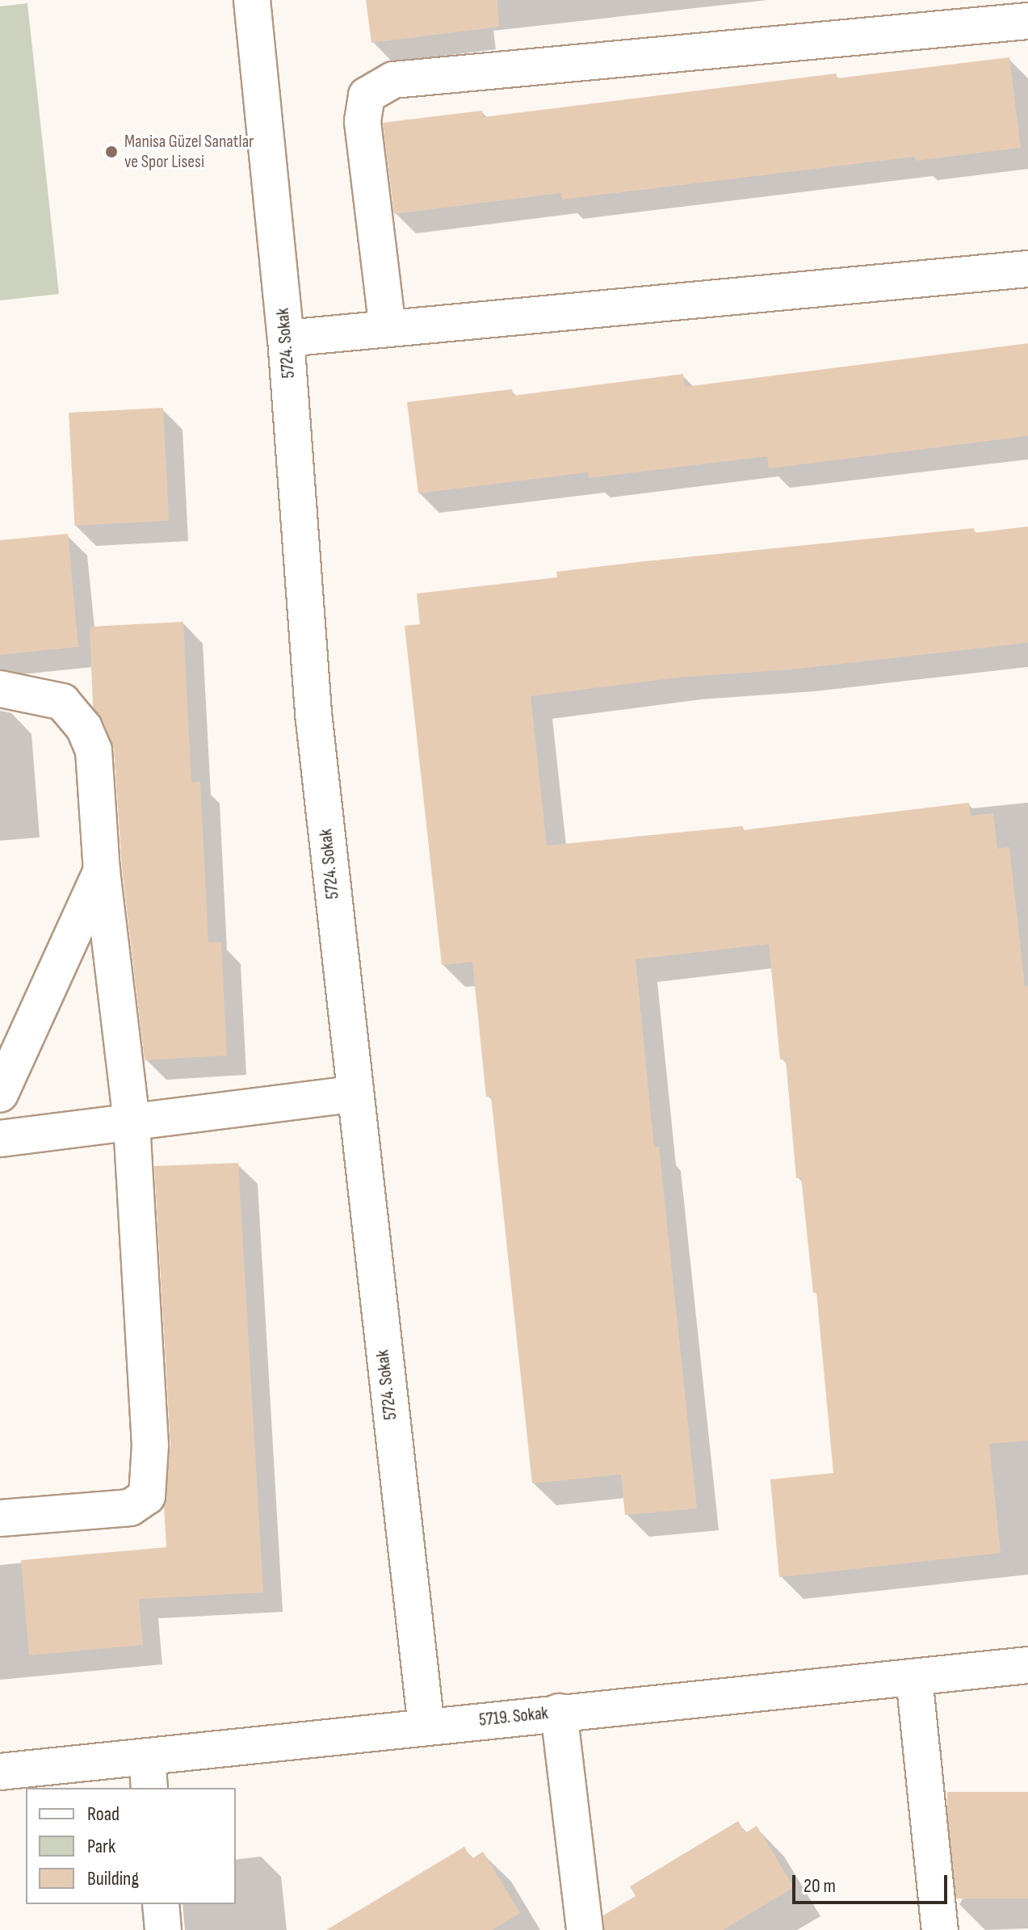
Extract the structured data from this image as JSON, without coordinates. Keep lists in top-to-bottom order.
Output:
{
  "streets": {
    "street": ["5724. Sokak", "5719. Sokak"]
  },
  "crossings": [
    ["5724. Sokak", "5719. Sokak"]
  ],
  "places": ["Manisa Güzel Sanatlar ve Spor Lisesi"],
  "legend": ["Road", "Park", "Building"],
  "scale_bar": "20 m"
}
